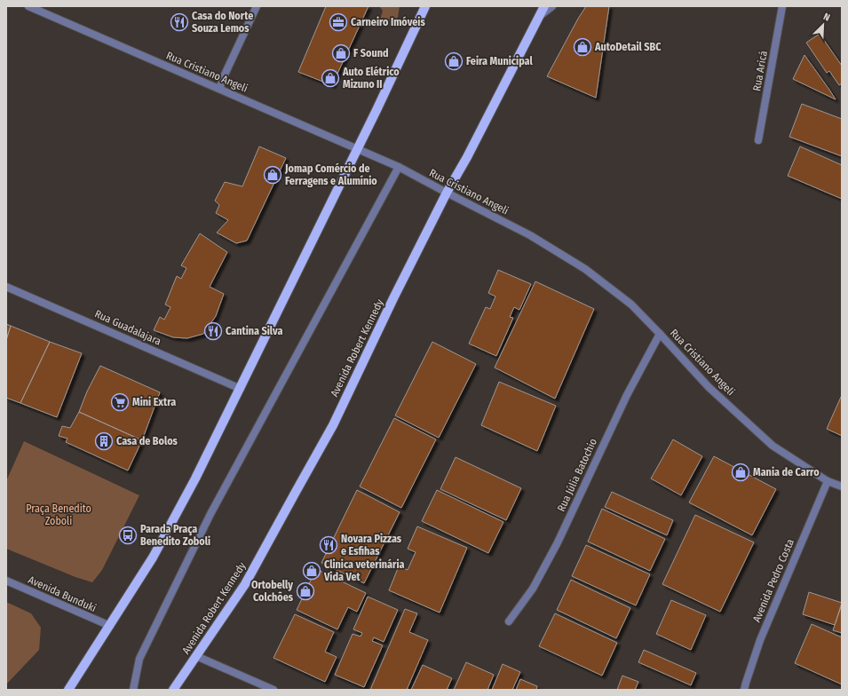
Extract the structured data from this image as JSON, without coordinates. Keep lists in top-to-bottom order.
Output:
{
  "streets": {
    "main road": ["Avenida Robert Kennedy"],
    "street": [
      "Rua Aricá",
      "Rua Cristiano Angeli",
      "Rua Guadalajara",
      "Rua Júlia Batochio",
      "Avenida Pedro Costa",
      "Avenida Bunduki"
    ]
  },
  "crossings": [
    ["Rua Cristiano Angeli", "Avenida Robert Kennedy"],
    ["Rua Cristiano Angeli", "Rua Júlia Batochio"],
    ["Rua Cristiano Angeli", "Avenida Pedro Costa"]
  ],
  "parks": ["Praça Benedito Zoboli"],
  "places": {
    "restaurant": ["Casa do Norte Souza Lemos", "Cantina Silva", "Novara Pizzas e Esfihas"],
    "office": ["Carneiro Imóveis"],
    "shop": [
      "AutoDetail SBC",
      "F Sound",
      "Feira Municipal",
      "Auto Elétrico Mizuno II",
      "Jomap Comércio de Ferragens e Alumínio",
      "Mania de Carro",
      "Clinica veterinária Vida Vet",
      "Ortobelly Colchões"
    ],
    "supermarket": ["Mini Extra"],
    "building": ["Casa de Bolos"],
    "bus stop": ["Parada Praça Benedito Zoboli"]
  },
  "north": "top right"
}
